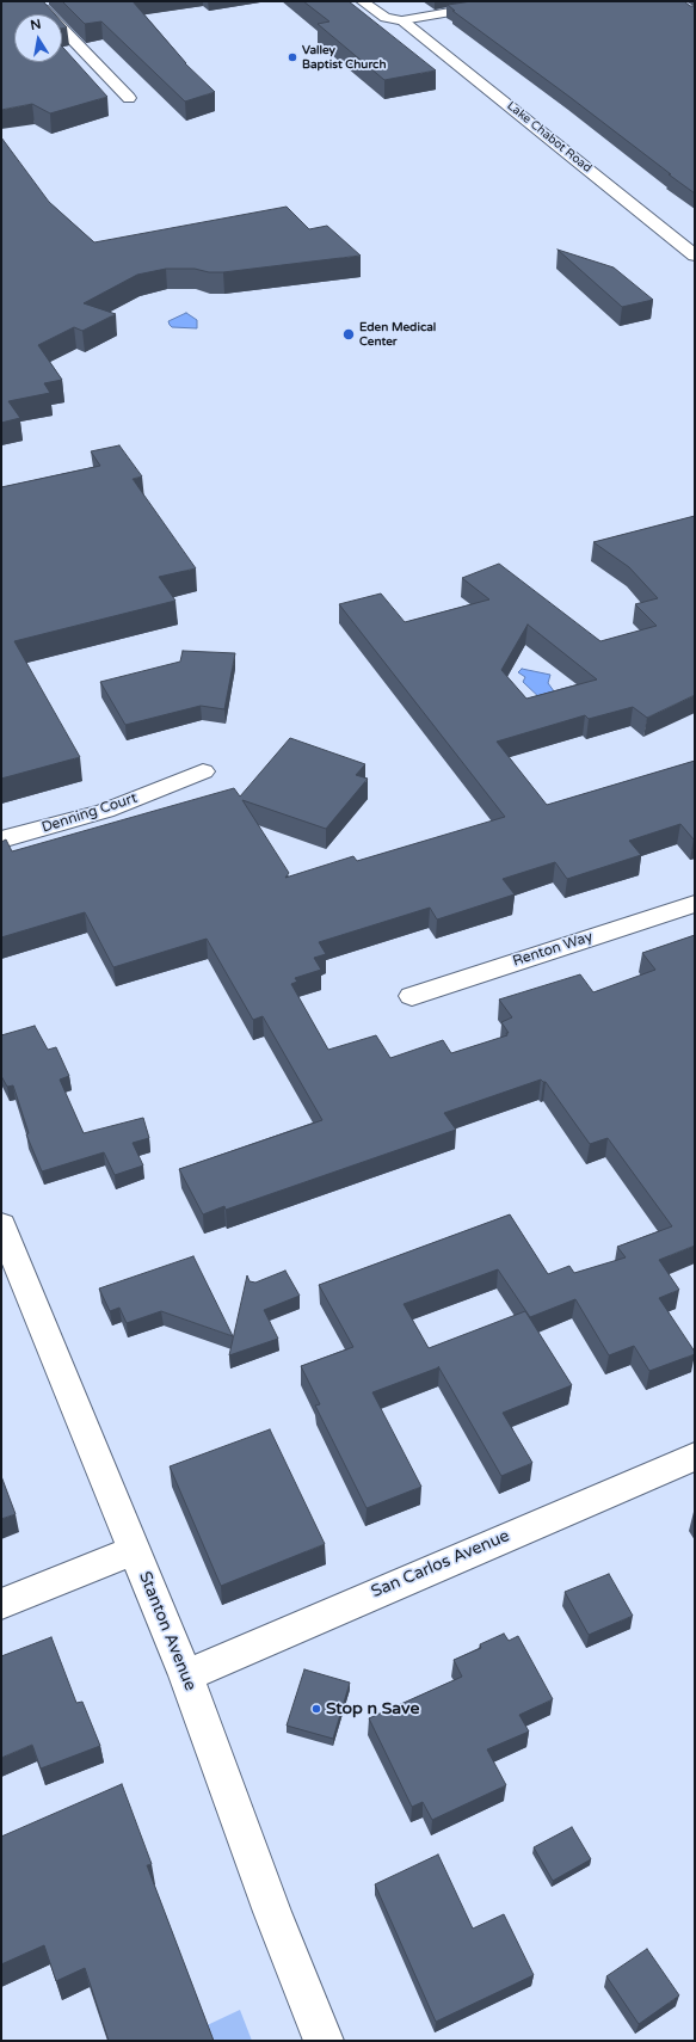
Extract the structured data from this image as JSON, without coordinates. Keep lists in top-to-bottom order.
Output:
{
  "streets": {
    "street": [
      "Lake Chabot Road",
      "Denning Court",
      "Renton Way",
      "San Carlos Avenue",
      "Stanton Avenue"
    ]
  },
  "crossings": [
    ["San Carlos Avenue", "Stanton Avenue"]
  ],
  "places": ["Valley Baptist Church", "Eden Medical Center", "Stop n Save"],
  "north": "top"
}
